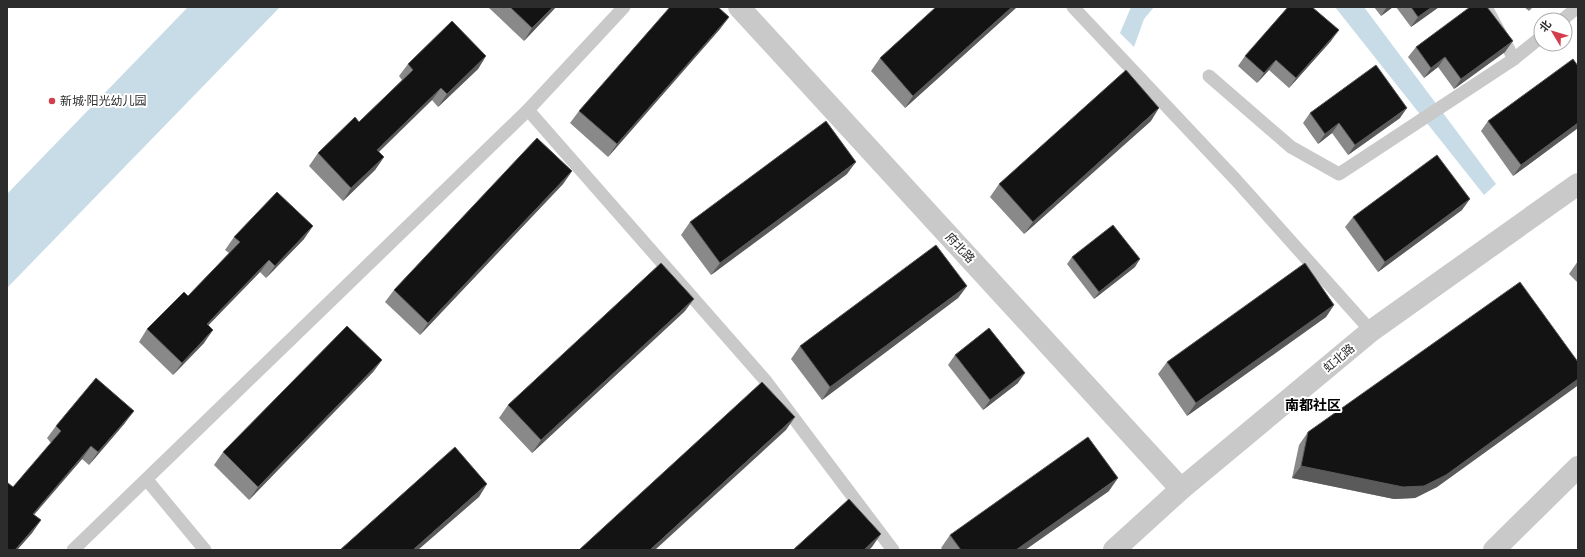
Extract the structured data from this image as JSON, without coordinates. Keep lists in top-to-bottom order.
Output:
{
  "streets": {
    "street": ["府北路", "虹北路"]
  },
  "crossings": [
    ["府北路", "虹北路"]
  ],
  "districts": ["南都社区"],
  "places": ["新城·阳光幼儿园"],
  "north": "top left"
}
